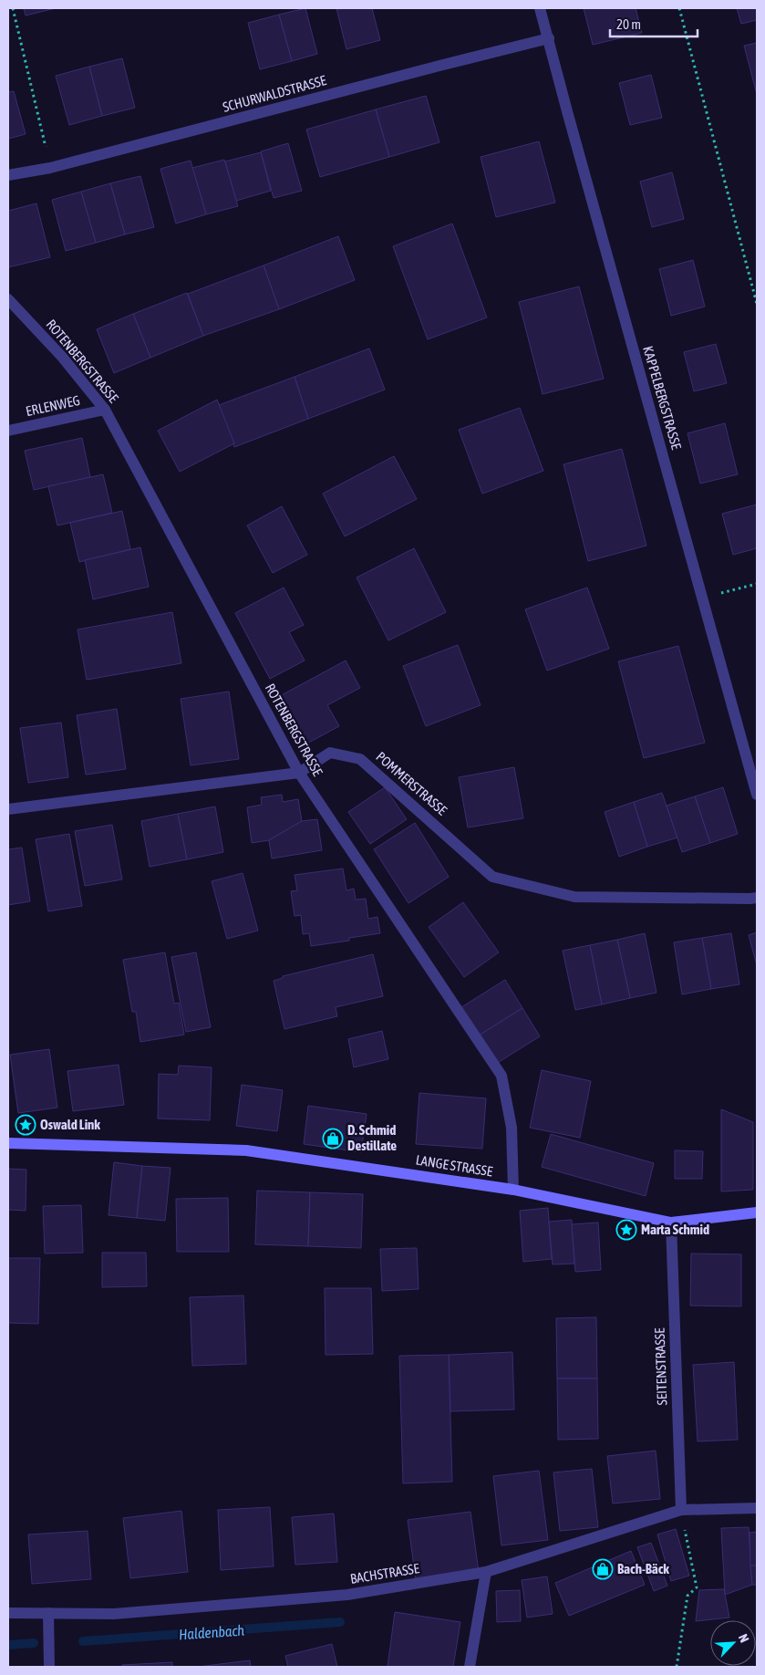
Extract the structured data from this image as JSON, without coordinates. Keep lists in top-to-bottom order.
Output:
{
  "streets": {
    "main road": ["LANGE STRASSE"],
    "street": [
      "SCHURWALDSTRASSE",
      "ROTENBERGSTRASSE",
      "KAPPELBERGSTRASSE",
      "ERLENWEG",
      "POMMERSTRASSE",
      "SEITENSTRASSE",
      "BACHSTRASSE"
    ]
  },
  "crossings": [
    ["SCHURWALDSTRASSE", "KAPPELBERGSTRASSE"],
    ["ROTENBERGSTRASSE", "ERLENWEG"],
    ["ROTENBERGSTRASSE", "POMMERSTRASSE"],
    ["ROTENBERGSTRASSE", "LANGE STRASSE"],
    ["LANGE STRASSE", "SEITENSTRASSE"],
    ["SEITENSTRASSE", "BACHSTRASSE"]
  ],
  "water": ["Haldenbach"],
  "places": {
    "place": ["Oswald Link", "Marta Schmid"],
    "shop": ["D. Schmid Destillate", "Bach-Bäck"]
  },
  "scale_bar": "20 m",
  "north": "top right"
}
